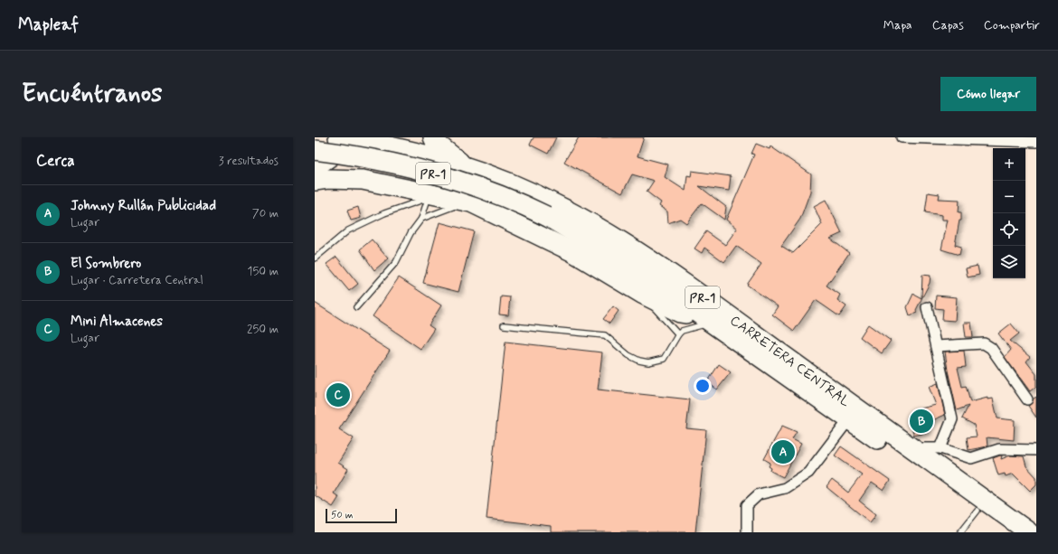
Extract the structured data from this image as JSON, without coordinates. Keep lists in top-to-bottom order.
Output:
{
  "streets": {
    "highway": ["PR-1", "CARRETERA CENTRAL"]
  },
  "scale_bar": "50 m",
  "page": {
    "header": "Mapleaf",
    "nav": ["Mapa", "Capas", "Compartir"],
    "buttons": "Cómo llegar",
    "title": "Encuéntranos",
    "heading": ["Cerca", "3 resultados"],
    "map_buttons": ["+", "−"],
    "list": [
      {
        "mark": "A",
        "name": "Johnny Rullán Publicidad",
        "note": "Lugar",
        "value": "70 m"
      },
      {
        "mark": "B",
        "name": "El Sombrero",
        "note": "Lugar · Carretera Central",
        "value": "150 m"
      },
      {
        "mark": "C",
        "name": "Mini Almacenes",
        "note": "Lugar",
        "value": "250 m"
      }
    ],
    "pins": ["C", "B", "A"],
    "scale": "50 m"
  }
}
